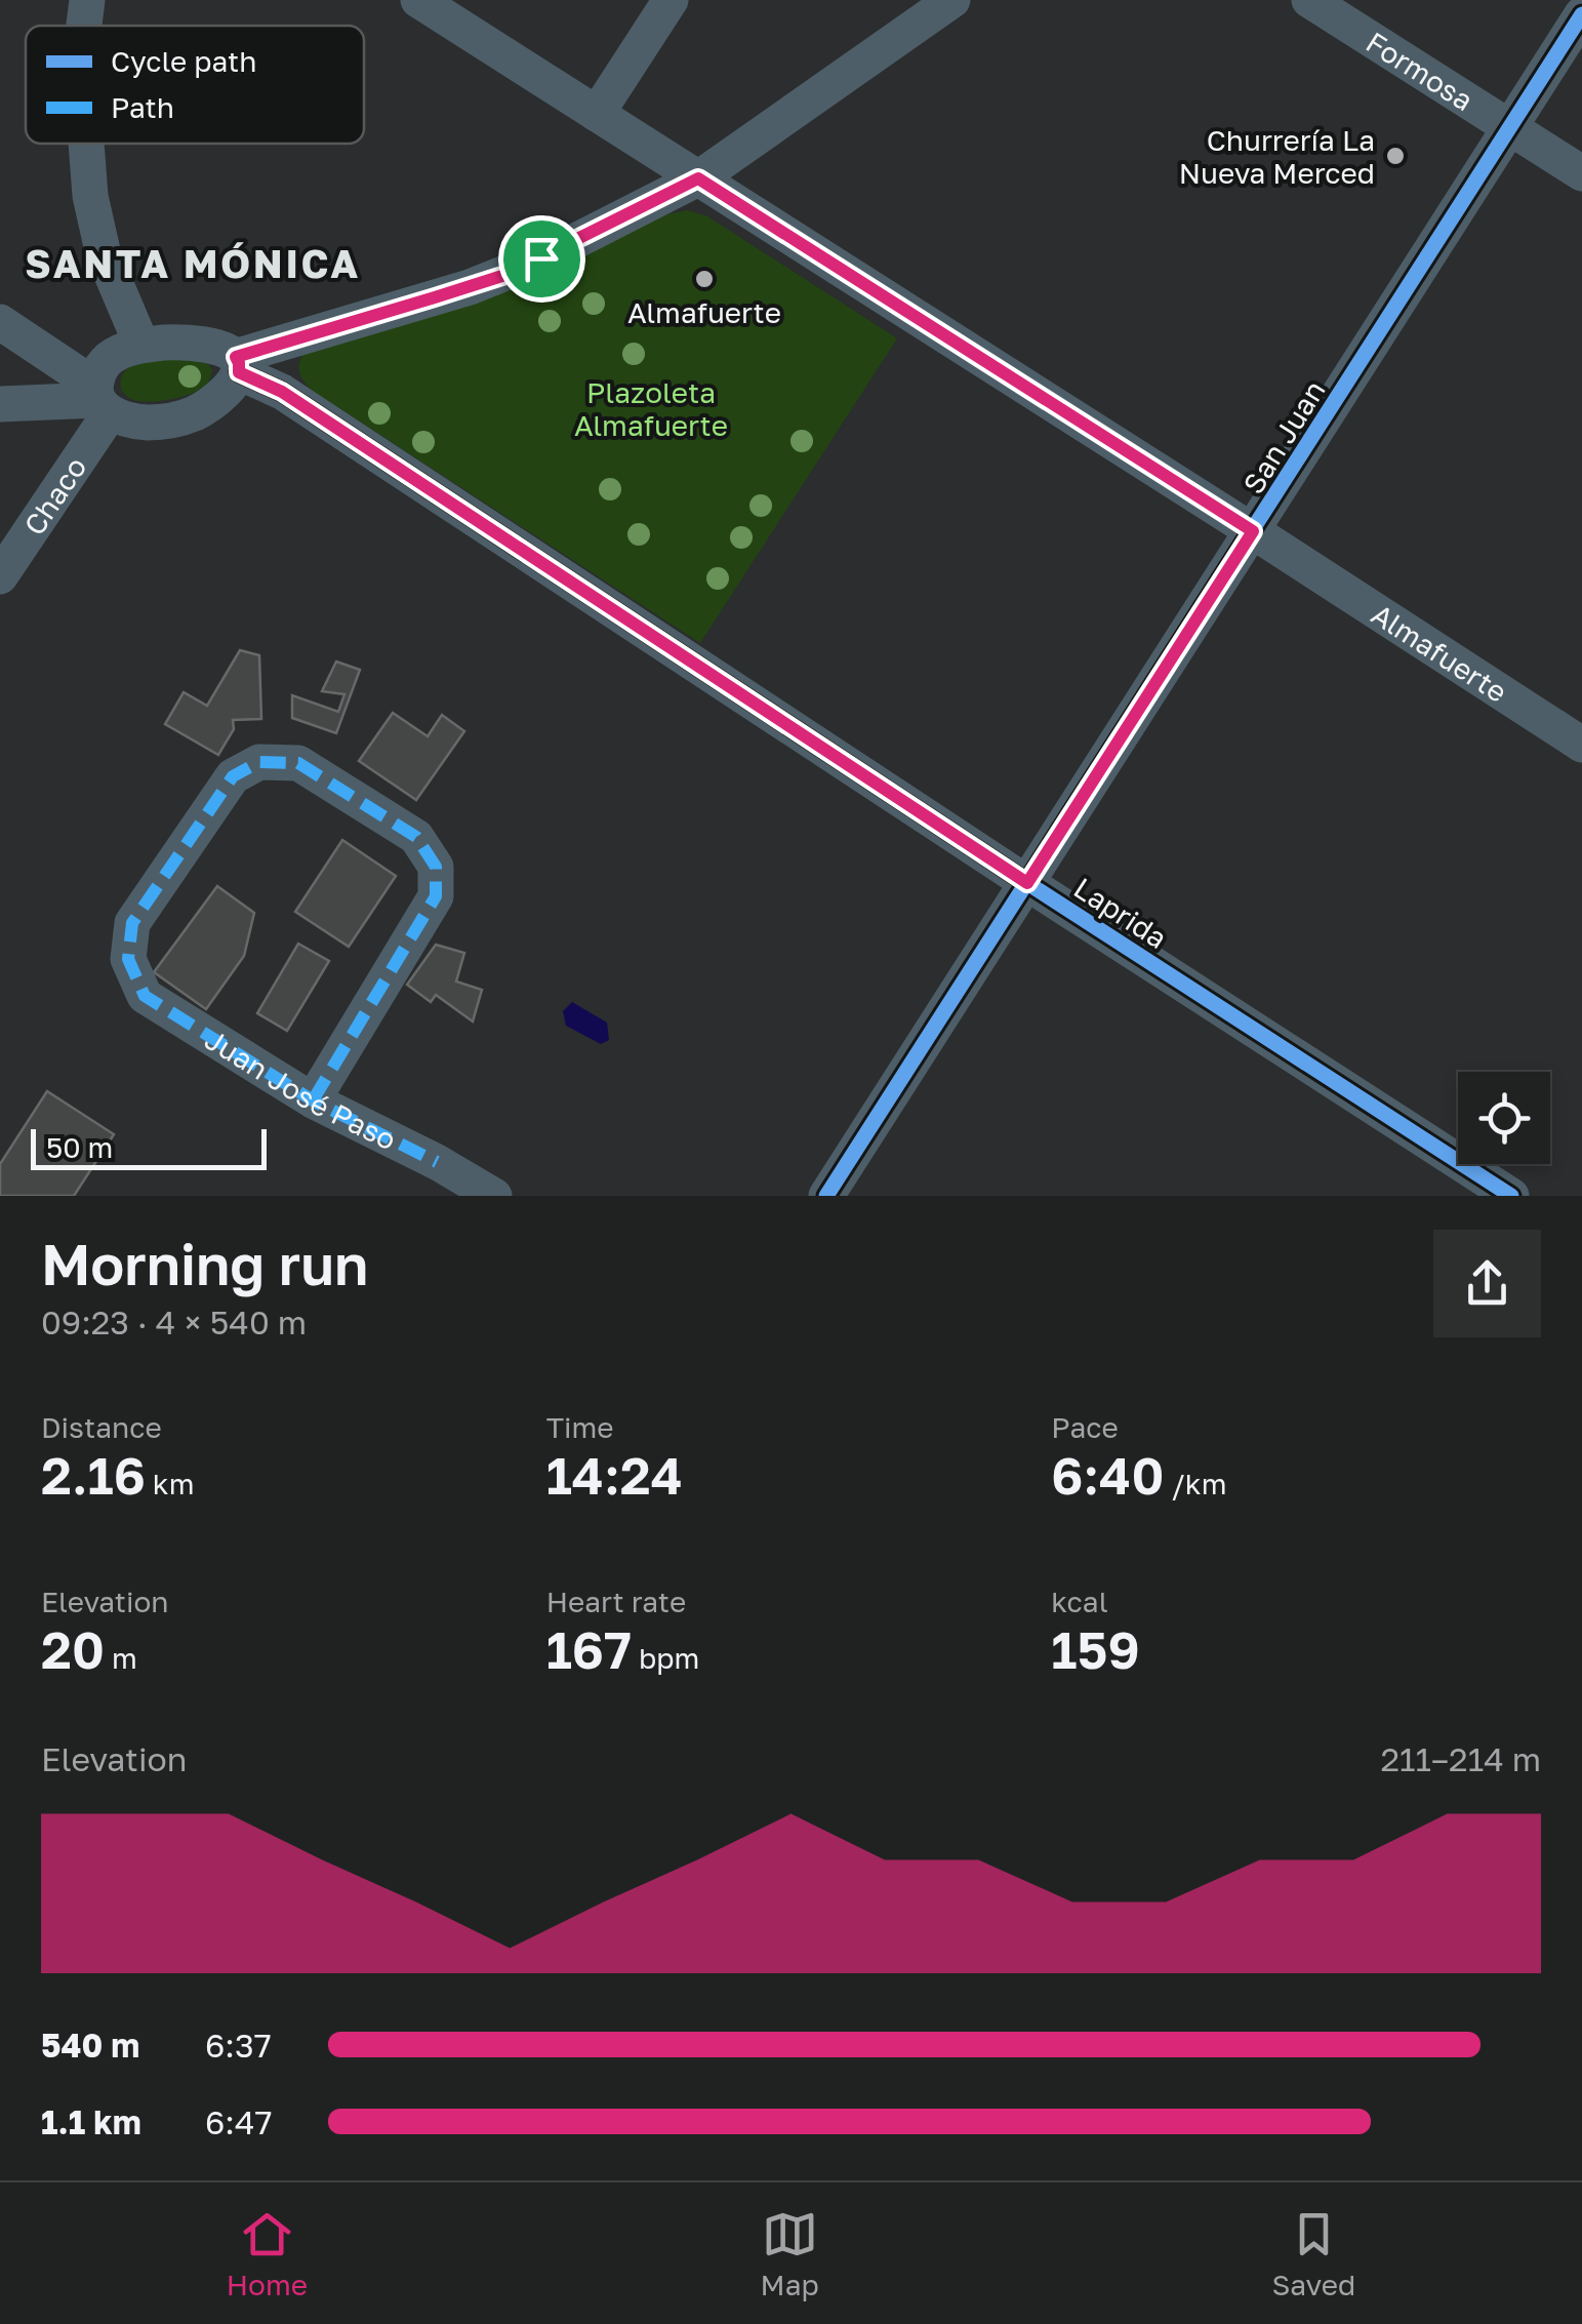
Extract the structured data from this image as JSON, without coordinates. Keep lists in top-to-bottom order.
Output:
{
  "streets": {
    "street": [
      "Formosa",
      "San Juan",
      "Chaco",
      "Almafuerte",
      "Laprida",
      "Juan José Paso"
    ]
  },
  "crossings": [
    ["Formosa", "San Juan"],
    ["San Juan", "Almafuerte"],
    ["San Juan", "Laprida"],
    ["Chaco", "Laprida"]
  ],
  "districts": ["SANTA MÓNICA"],
  "parks": ["Plazoleta Almafuerte"],
  "places": ["Churrería La Nueva Merced", "Almafuerte"],
  "legend": ["Cycle path", "Path"],
  "scale_bar": "50 m",
  "page": {
    "scale": "50 m",
    "heading": ["Morning run", "09:23 · 4 × 540 m"],
    "stats": [
      ["Distance", "2.16 km"],
      ["Time", "14:24"],
      ["Pace", "6:40 /km"],
      ["Elevation", "20 m"],
      ["Heart rate", "167 bpm"],
      ["kcal", "159"]
    ],
    "chart": ["Elevation", "211–214 m"],
    "list": [
      {
        "name": "540 m",
        "note": "6:37"
      },
      {
        "name": "1.1 km",
        "note": "6:47"
      }
    ],
    "tabs": ["Home", "Map", "Saved"]
  }
}
